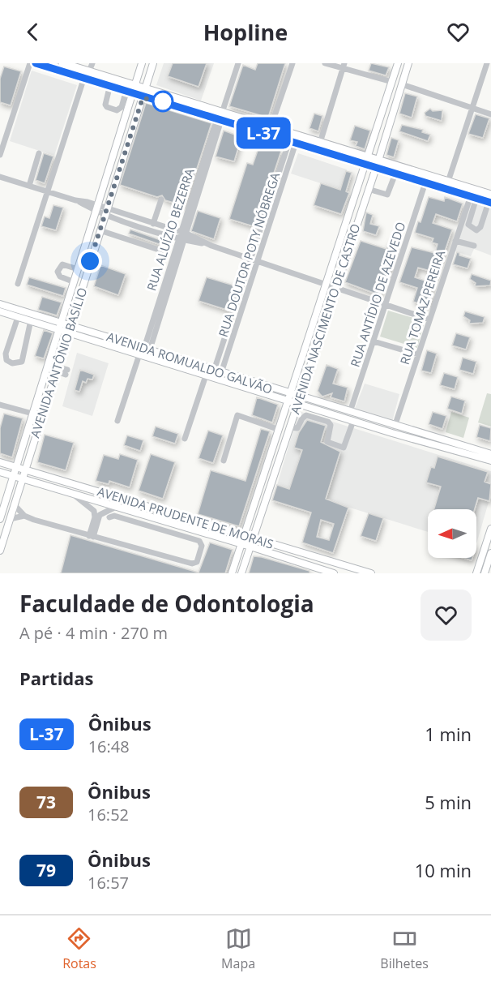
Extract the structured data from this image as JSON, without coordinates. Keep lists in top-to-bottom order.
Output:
{
  "streets": {
    "main road": [
      "AVENIDA NASCIMENTO DE CASTRO",
      "AVENIDA ANTÔNIO BASÍLIO",
      "AVENIDA ROMUALDO GALVÃO",
      "AVENIDA PRUDENTE DE MORAIS"
    ],
    "street": [
      "RUA ALUÍZIO BEZERRA",
      "RUA DOUTOR POTY NÓBREGA",
      "RUA ANTÍDIO DE AZEVEDO",
      "RUA TOMAZ PEREIRA"
    ]
  },
  "crossings": [
    ["RUA ALUÍZIO BEZERRA", "AVENIDA ROMUALDO GALVÃO"],
    ["RUA DOUTOR POTY NÓBREGA", "AVENIDA ROMUALDO GALVÃO"],
    ["RUA ANTÍDIO DE AZEVEDO", "AVENIDA ROMUALDO GALVÃO"],
    ["RUA TOMAZ PEREIRA", "AVENIDA ROMUALDO GALVÃO"],
    ["AVENIDA NASCIMENTO DE CASTRO", "AVENIDA ROMUALDO GALVÃO"],
    ["AVENIDA NASCIMENTO DE CASTRO", "AVENIDA PRUDENTE DE MORAIS"],
    ["AVENIDA ANTÔNIO BASÍLIO", "AVENIDA ROMUALDO GALVÃO"],
    ["AVENIDA ANTÔNIO BASÍLIO", "AVENIDA PRUDENTE DE MORAIS"]
  ],
  "lines": ["bus line L-37"],
  "north": "left",
  "page": {
    "header": "Hopline",
    "on_map": "L-37",
    "heading": [
      ["Faculdade de Odontologia", "A pé · 4 min · 270 m"],
      "Partidas"
    ],
    "list": [
      {
        "mark": "L-37",
        "name": "Ônibus",
        "note": "16:48",
        "value": "1 min"
      },
      {
        "mark": "73",
        "name": "Ônibus",
        "note": "16:52",
        "value": "5 min"
      },
      {
        "mark": "79",
        "name": "Ônibus",
        "note": "16:57",
        "value": "10 min"
      }
    ],
    "tabs": ["Rotas", "Mapa", "Bilhetes"]
  }
}
